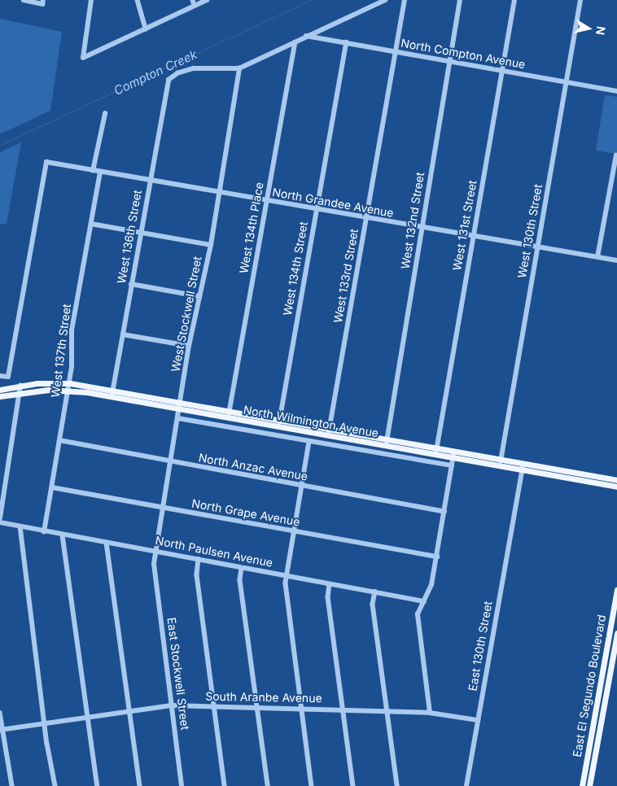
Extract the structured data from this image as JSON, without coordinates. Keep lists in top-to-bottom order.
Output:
{
  "streets": {
    "main road": ["North Wilmington Avenue", "East El Segundo Boulevard"],
    "street": [
      "North Compton Avenue",
      "North Grandee Avenue",
      "West 132nd Street",
      "West 131st Street",
      "West 134th Place",
      "West 130th Street",
      "West 136th Street",
      "West 134th Street",
      "West 133rd Street",
      "West Stockwell Street",
      "West 137th Street",
      "North Anzac Avenue",
      "North Grape Avenue",
      "North Paulsen Avenue",
      "East 130th Street",
      "East Stockwell Street",
      "South Aranbe Avenue"
    ]
  },
  "crossings": [
    ["North Compton Avenue", "West 132nd Street"],
    ["North Compton Avenue", "West 131st Street"],
    ["North Compton Avenue", "West 130th Street"],
    ["North Compton Avenue", "West 134th Street"],
    ["North Compton Avenue", "West 133rd Street"],
    ["North Grandee Avenue", "West 132nd Street"],
    ["North Grandee Avenue", "West 131st Street"],
    ["North Grandee Avenue", "West 134th Place"],
    ["North Grandee Avenue", "West 130th Street"],
    ["North Grandee Avenue", "West 136th Street"],
    ["North Grandee Avenue", "West 134th Street"],
    ["North Grandee Avenue", "West 133rd Street"],
    ["North Grandee Avenue", "West Stockwell Street"],
    ["North Grandee Avenue", "West 137th Street"],
    ["West 132nd Street", "North Wilmington Avenue"],
    ["West 131st Street", "North Wilmington Avenue"],
    ["West 134th Place", "North Wilmington Avenue"],
    ["West 130th Street", "North Wilmington Avenue"],
    ["West 136th Street", "West Stockwell Street"],
    ["West 136th Street", "North Wilmington Avenue"],
    ["West 134th Street", "North Wilmington Avenue"],
    ["West 133rd Street", "North Wilmington Avenue"],
    ["West Stockwell Street", "North Wilmington Avenue"],
    ["West Stockwell Street", "North Anzac Avenue"],
    ["West Stockwell Street", "North Grape Avenue"],
    ["West Stockwell Street", "North Paulsen Avenue"],
    ["West Stockwell Street", "East Stockwell Street"],
    ["West 137th Street", "North Wilmington Avenue"],
    ["West 137th Street", "North Anzac Avenue"],
    ["West 137th Street", "North Grape Avenue"],
    ["West 137th Street", "North Paulsen Avenue"],
    ["North Wilmington Avenue", "East 130th Street"],
    ["East 130th Street", "South Aranbe Avenue"],
    ["East Stockwell Street", "South Aranbe Avenue"]
  ],
  "water": ["Compton Creek"],
  "north": "right"
}
